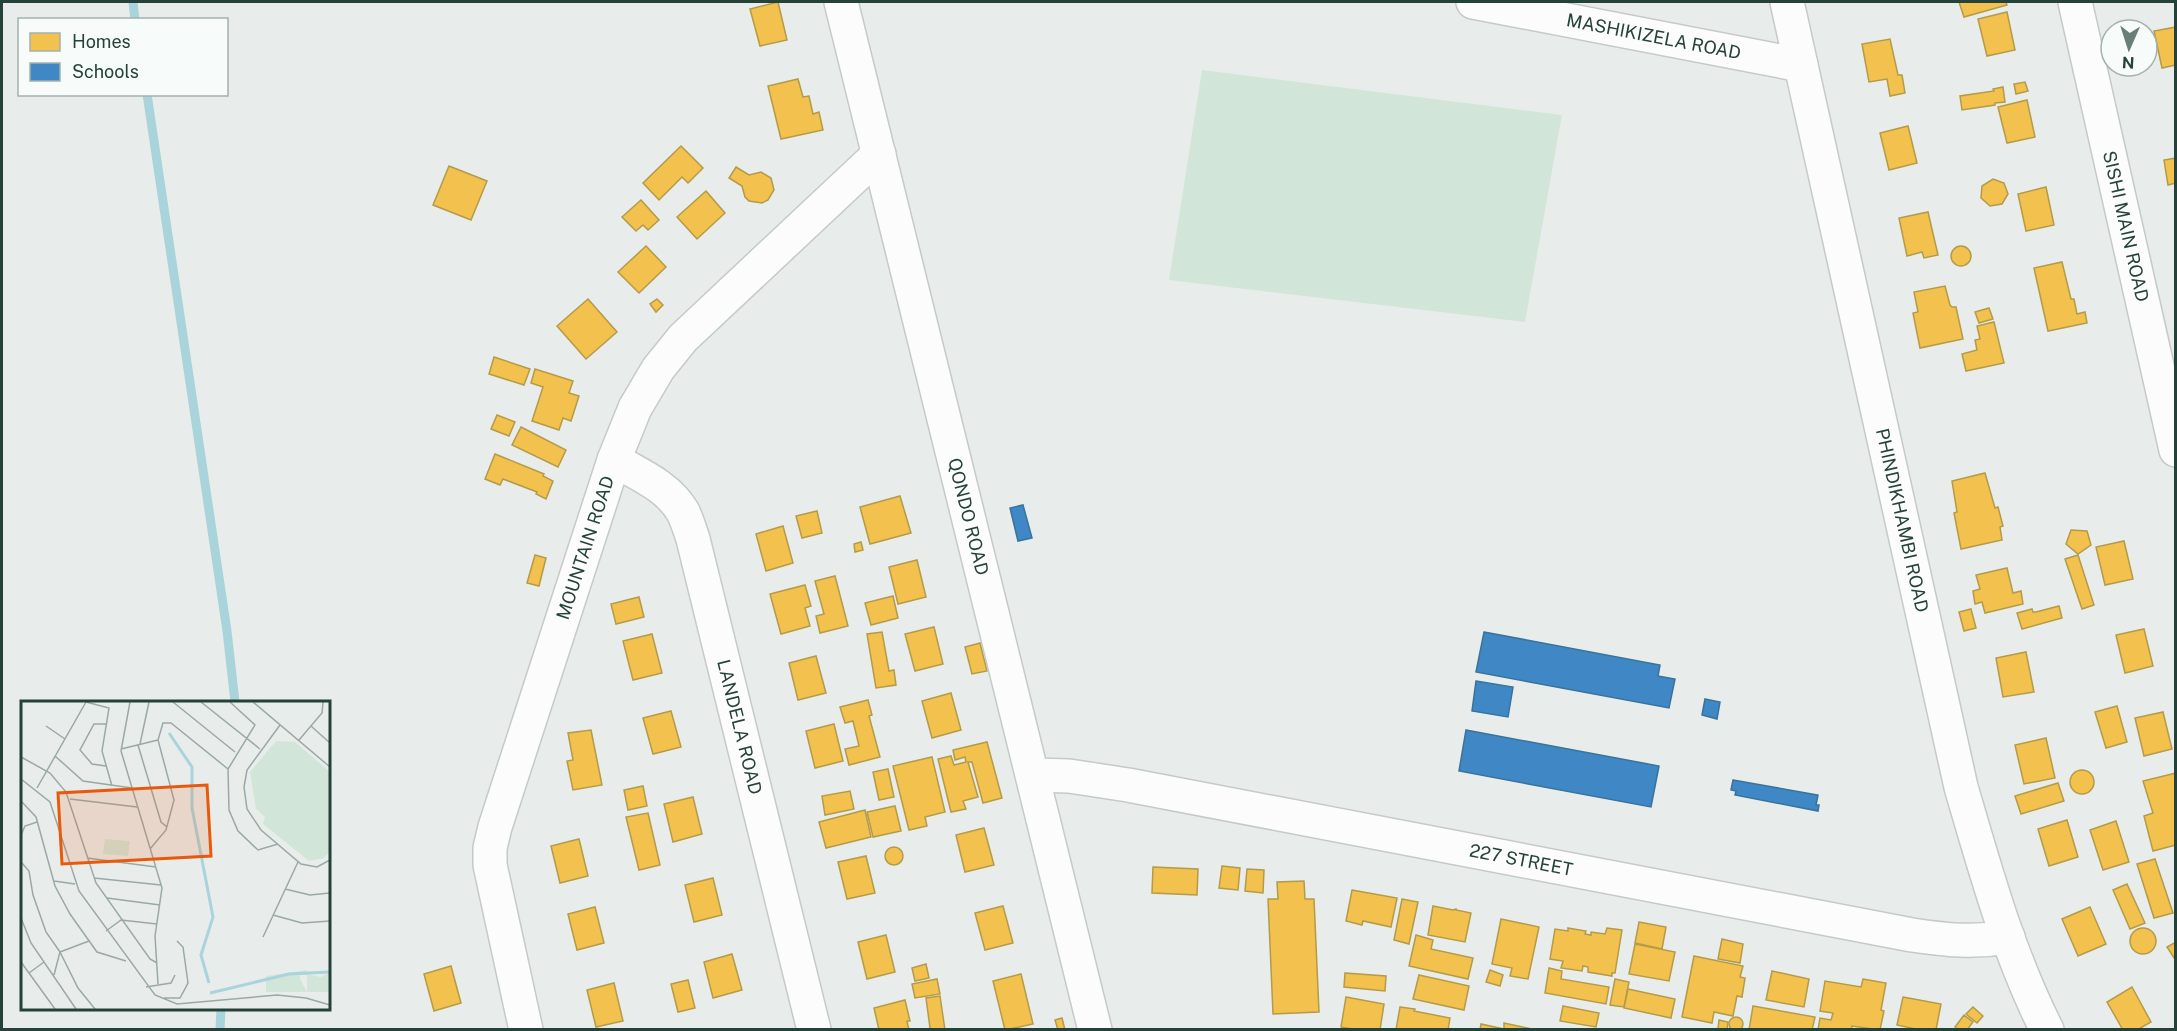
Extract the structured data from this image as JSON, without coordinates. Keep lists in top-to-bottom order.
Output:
{
  "streets": {
    "street": [
      "MASHIKIZELA ROAD",
      "SISHI MAIN ROAD",
      "QONDO ROAD",
      "PHINDIKHAMBI ROAD",
      "MOUNTAIN ROAD",
      "LANDELA ROAD",
      "227 STREET"
    ]
  },
  "crossings": [
    ["MASHIKIZELA ROAD", "PHINDIKHAMBI ROAD"],
    ["QONDO ROAD", "MOUNTAIN ROAD"],
    ["QONDO ROAD", "227 STREET"],
    ["PHINDIKHAMBI ROAD", "227 STREET"],
    ["MOUNTAIN ROAD", "LANDELA ROAD"]
  ],
  "legend": ["Homes", "Schools"],
  "north": "bottom"
}
